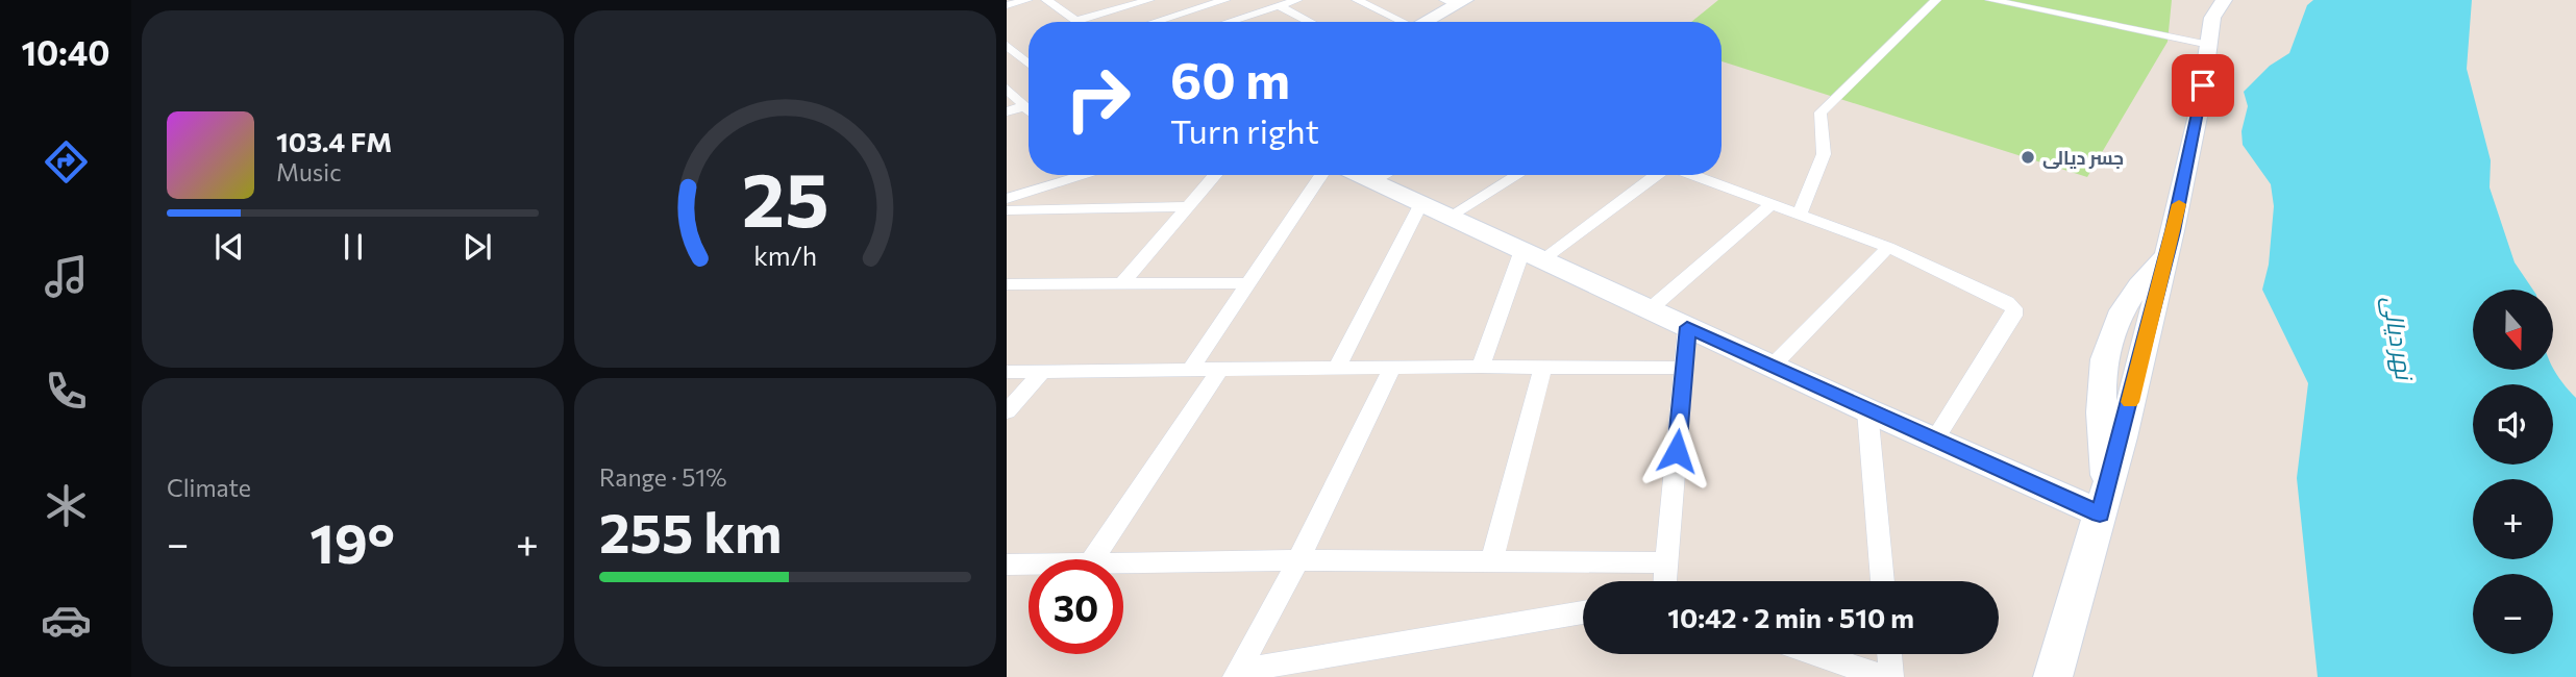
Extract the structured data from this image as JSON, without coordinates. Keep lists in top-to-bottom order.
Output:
{
  "water": ["نهر ديالى"],
  "places": ["جسر ديالى"],
  "north": "bottom",
  "page": {
    "tabs": "10:40",
    "turn": ["60 m", "Turn right"],
    "song": ["103.4 FM", "Music"],
    "map_buttons": ["+", "−"],
    "tile": [
      "Climate",
      ["Range · 51%", "255 km"]
    ],
    "heat": ["−", "19°", "+"],
    "limit": "30",
    "trip": "10:42 · 2 min · 510 m",
    "gauge": ["25", "km/h"]
  }
}
